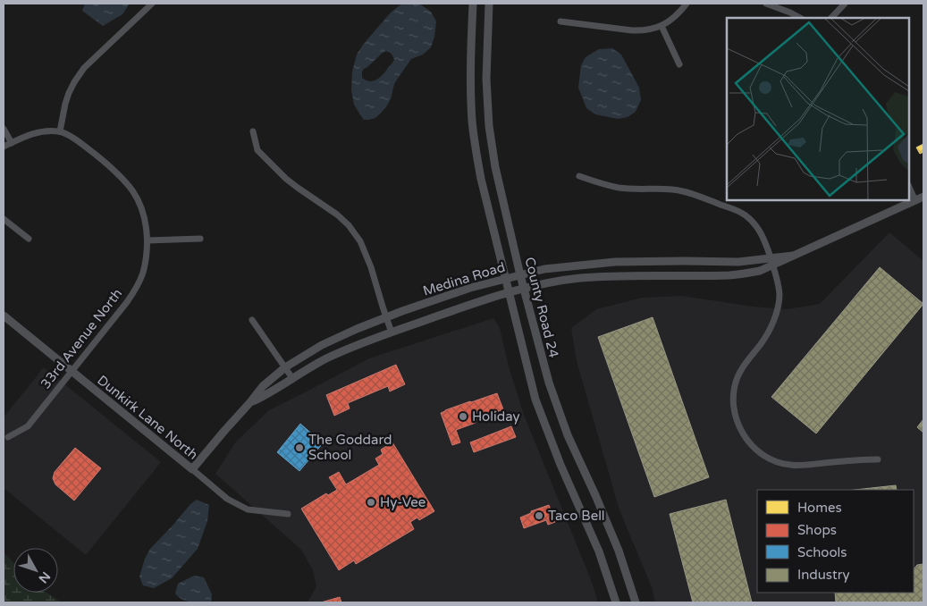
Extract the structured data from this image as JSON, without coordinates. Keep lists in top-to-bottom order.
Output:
{
  "streets": {
    "street": [
      "Medina Road",
      "County Road 24",
      "33rd Avenue North",
      "Dunkirk Lane North"
    ]
  },
  "crossings": [
    ["Medina Road", "County Road 24"],
    ["Medina Road", "Dunkirk Lane North"],
    ["33rd Avenue North", "Dunkirk Lane North"]
  ],
  "places": [
    "Holiday",
    "The Goddard School",
    "Hy-Vee",
    "Taco Bell"
  ],
  "legend": [
    "Homes",
    "Shops",
    "Schools",
    "Industry"
  ],
  "north": "bottom right"
}
